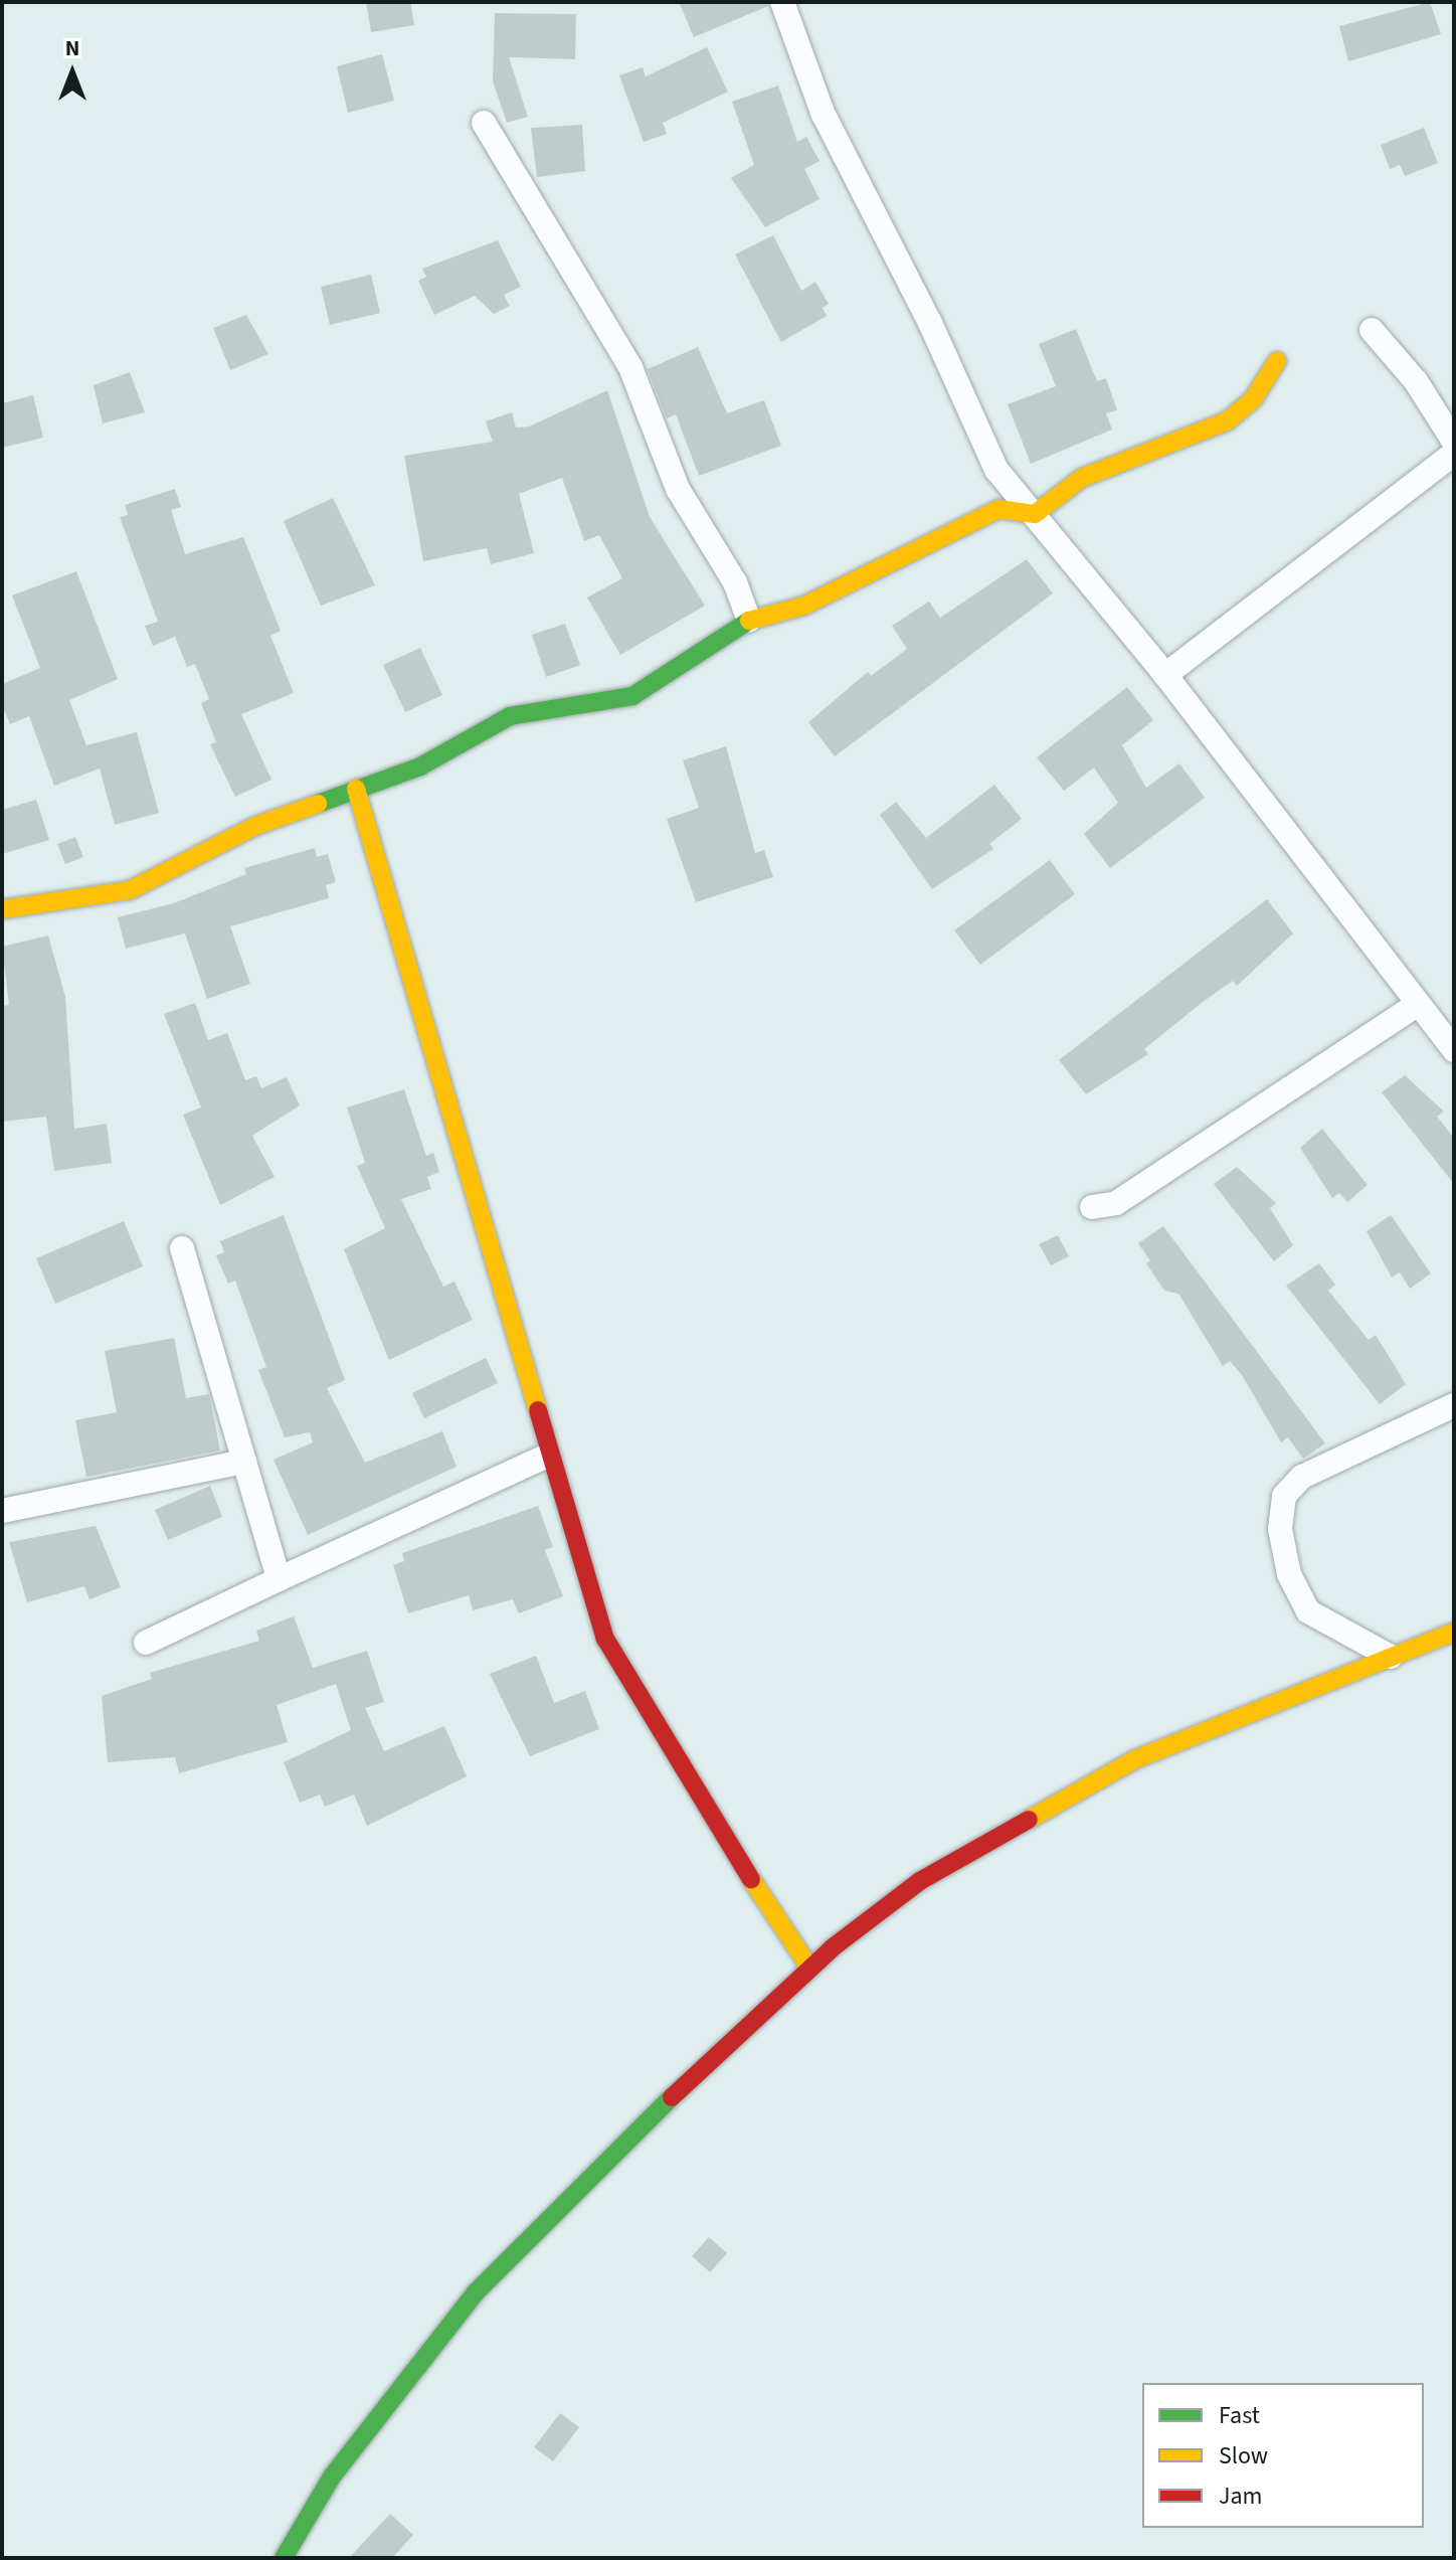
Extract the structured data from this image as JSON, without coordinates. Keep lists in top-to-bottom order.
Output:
{
  "legend": ["Fast", "Slow", "Jam"],
  "north": "top"
}
